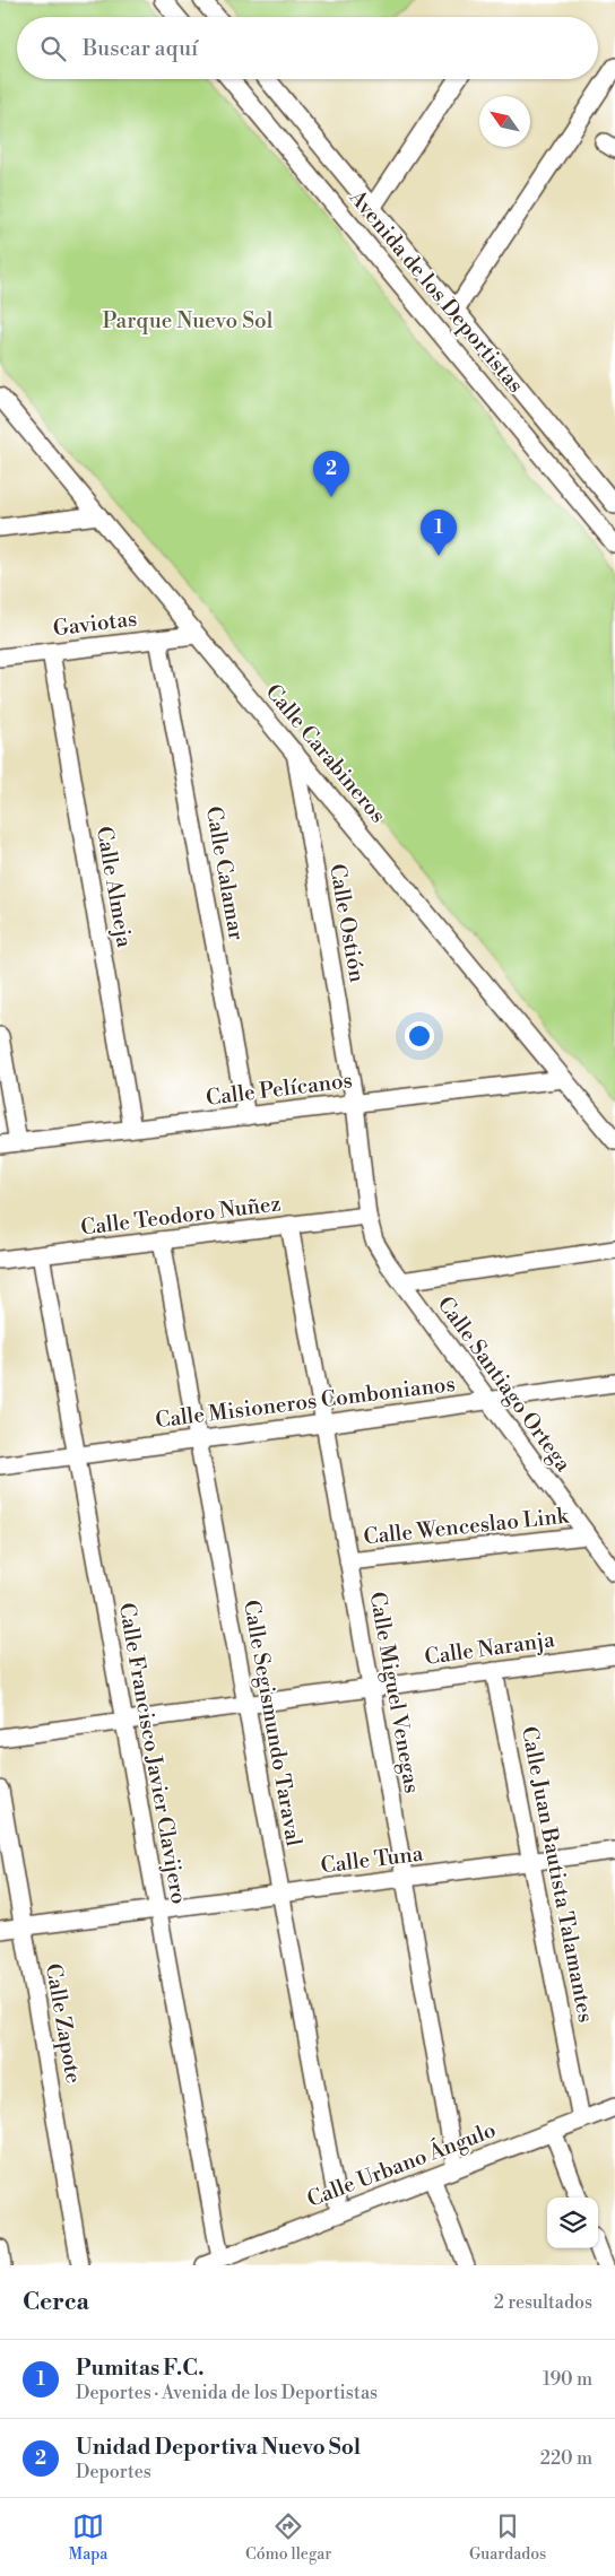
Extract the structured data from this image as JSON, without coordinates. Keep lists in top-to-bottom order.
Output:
{
  "streets": {
    "street": [
      "Avenida de los Deportistas",
      "Gaviotas",
      "Calle Carabineros",
      "Calle Calamar",
      "Calle Almeja",
      "Calle Ostión",
      "Calle Pelícanos",
      "Calle Teodoro Nuñez",
      "Calle Santiago Ortega",
      "Calle Misioneros Combonianos",
      "Calle Wenceslao Link",
      "Calle Naranja",
      "Calle Miguel Venegas",
      "Calle Segismundo Taraval",
      "Calle Francisco Javier Clavijero",
      "Calle Tuna",
      "Calle Juan Bautista Talamantes",
      "Calle Zapote",
      "Calle Urbano Ángulo"
    ]
  },
  "crossings": [
    ["Gaviotas", "Calle Carabineros"],
    ["Gaviotas", "Calle Calamar"],
    ["Gaviotas", "Calle Almeja"],
    ["Calle Carabineros", "Calle Ostión"],
    ["Calle Carabineros", "Calle Pelícanos"],
    ["Calle Calamar", "Calle Pelícanos"],
    ["Calle Almeja", "Calle Pelícanos"],
    ["Calle Ostión", "Calle Pelícanos"],
    ["Calle Ostión", "Calle Teodoro Nuñez"],
    ["Calle Ostión", "Calle Santiago Ortega"],
    ["Calle Teodoro Nuñez", "Calle Santiago Ortega"],
    ["Calle Teodoro Nuñez", "Calle Miguel Venegas"],
    ["Calle Teodoro Nuñez", "Calle Segismundo Taraval"],
    ["Calle Teodoro Nuñez", "Calle Francisco Javier Clavijero"],
    ["Calle Santiago Ortega", "Calle Misioneros Combonianos"],
    ["Calle Santiago Ortega", "Calle Wenceslao Link"],
    ["Calle Misioneros Combonianos", "Calle Miguel Venegas"],
    ["Calle Misioneros Combonianos", "Calle Segismundo Taraval"],
    ["Calle Misioneros Combonianos", "Calle Francisco Javier Clavijero"],
    ["Calle Wenceslao Link", "Calle Miguel Venegas"],
    ["Calle Naranja", "Calle Miguel Venegas"],
    ["Calle Naranja", "Calle Segismundo Taraval"],
    ["Calle Naranja", "Calle Francisco Javier Clavijero"],
    ["Calle Naranja", "Calle Juan Bautista Talamantes"],
    ["Calle Miguel Venegas", "Calle Tuna"],
    ["Calle Miguel Venegas", "Calle Urbano Ángulo"],
    ["Calle Segismundo Taraval", "Calle Tuna"],
    ["Calle Segismundo Taraval", "Calle Urbano Ángulo"],
    ["Calle Francisco Javier Clavijero", "Calle Tuna"],
    ["Calle Francisco Javier Clavijero", "Calle Urbano Ángulo"],
    ["Calle Tuna", "Calle Juan Bautista Talamantes"],
    ["Calle Tuna", "Calle Zapote"],
    ["Calle Juan Bautista Talamantes", "Calle Urbano Ángulo"]
  ],
  "parks": ["Parque Nuevo Sol"],
  "north": "top left",
  "page": {
    "search": "Buscar aquí",
    "pins": ["2", "1"],
    "heading": ["Cerca", "2 resultados"],
    "list": [
      {
        "mark": "1",
        "name": "Pumitas F.C.",
        "note": "Deportes · Avenida de los Deportistas",
        "value": "190 m"
      },
      {
        "mark": "2",
        "name": "Unidad Deportiva Nuevo Sol",
        "note": "Deportes",
        "value": "220 m"
      }
    ],
    "nav": ["Mapa", "Cómo llegar", "Guardados"]
  }
}
